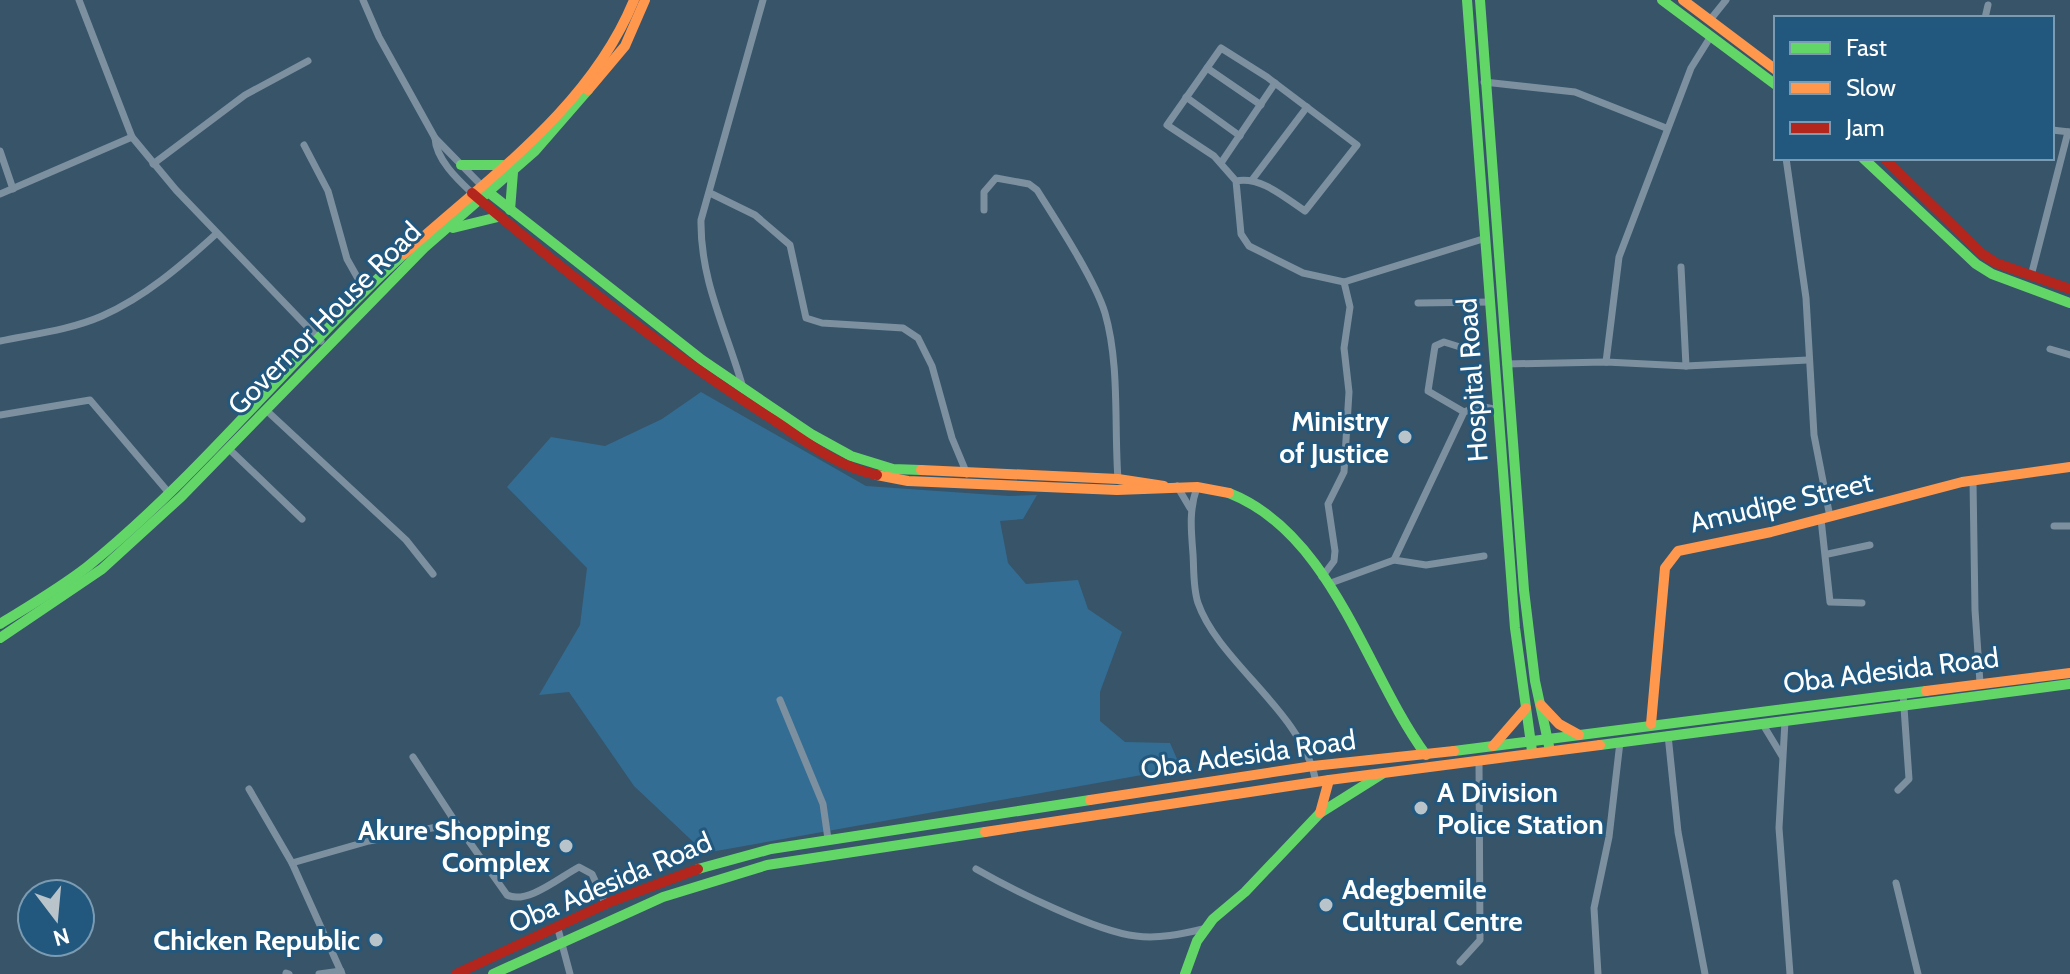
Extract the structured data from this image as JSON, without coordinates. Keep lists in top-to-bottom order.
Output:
{
  "streets": {
    "main road": [
      "Governor House Road",
      "Hospital Road",
      "Amudipe Street",
      "Oba Adesida Road"
    ]
  },
  "crossings": [
    ["Hospital Road", "Oba Adesida Road"],
    ["Amudipe Street", "Oba Adesida Road"]
  ],
  "places": [
    "Ministry of Justice",
    "A Division Police Station",
    "Akure Shopping Complex",
    "Adegbemile Cultural Centre",
    "Chicken Republic"
  ],
  "legend": ["Fast", "Slow", "Jam"],
  "north": "bottom"
}
